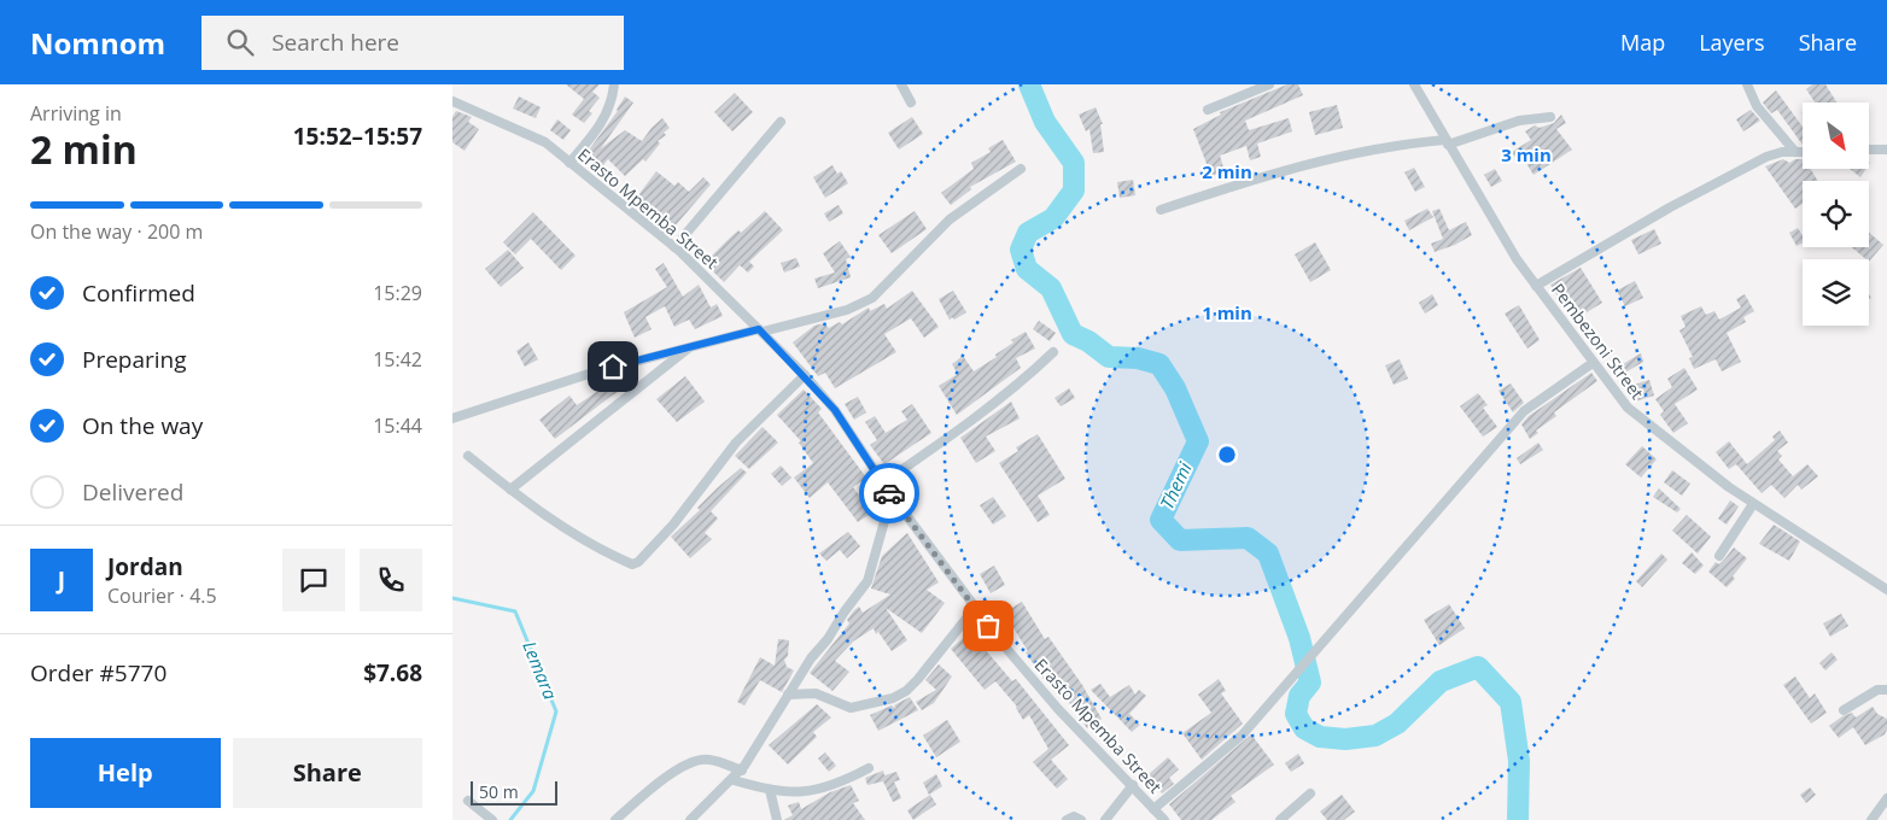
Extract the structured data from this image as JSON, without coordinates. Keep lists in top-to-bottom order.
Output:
{
  "streets": {
    "street": ["Erasto Mpemba Street", "Pembezoni Street"]
  },
  "water": ["Themi", "Lemara"],
  "scale_bar": "50 m",
  "north": "bottom right",
  "page": {
    "header": "Nomnom",
    "search": "Search here",
    "nav": ["Map", "Layers", "Share"],
    "heading": ["2 min", "Arriving in", "15:52–15:57"],
    "panel": [
      "Jordan",
      "Courier · 4.5",
      "Order #5770",
      "$7.68"
    ],
    "bar": "On the way · 200 m",
    "list": [
      ["Confirmed", "15:29"],
      ["Preparing", "15:42"],
      ["On the way", "15:44"],
      "Delivered"
    ],
    "round": "J",
    "buttons": ["Help", "Share"],
    "scale": "50 m"
  },
  "rings": ["3 min", "2 min", "1 min"]
}
